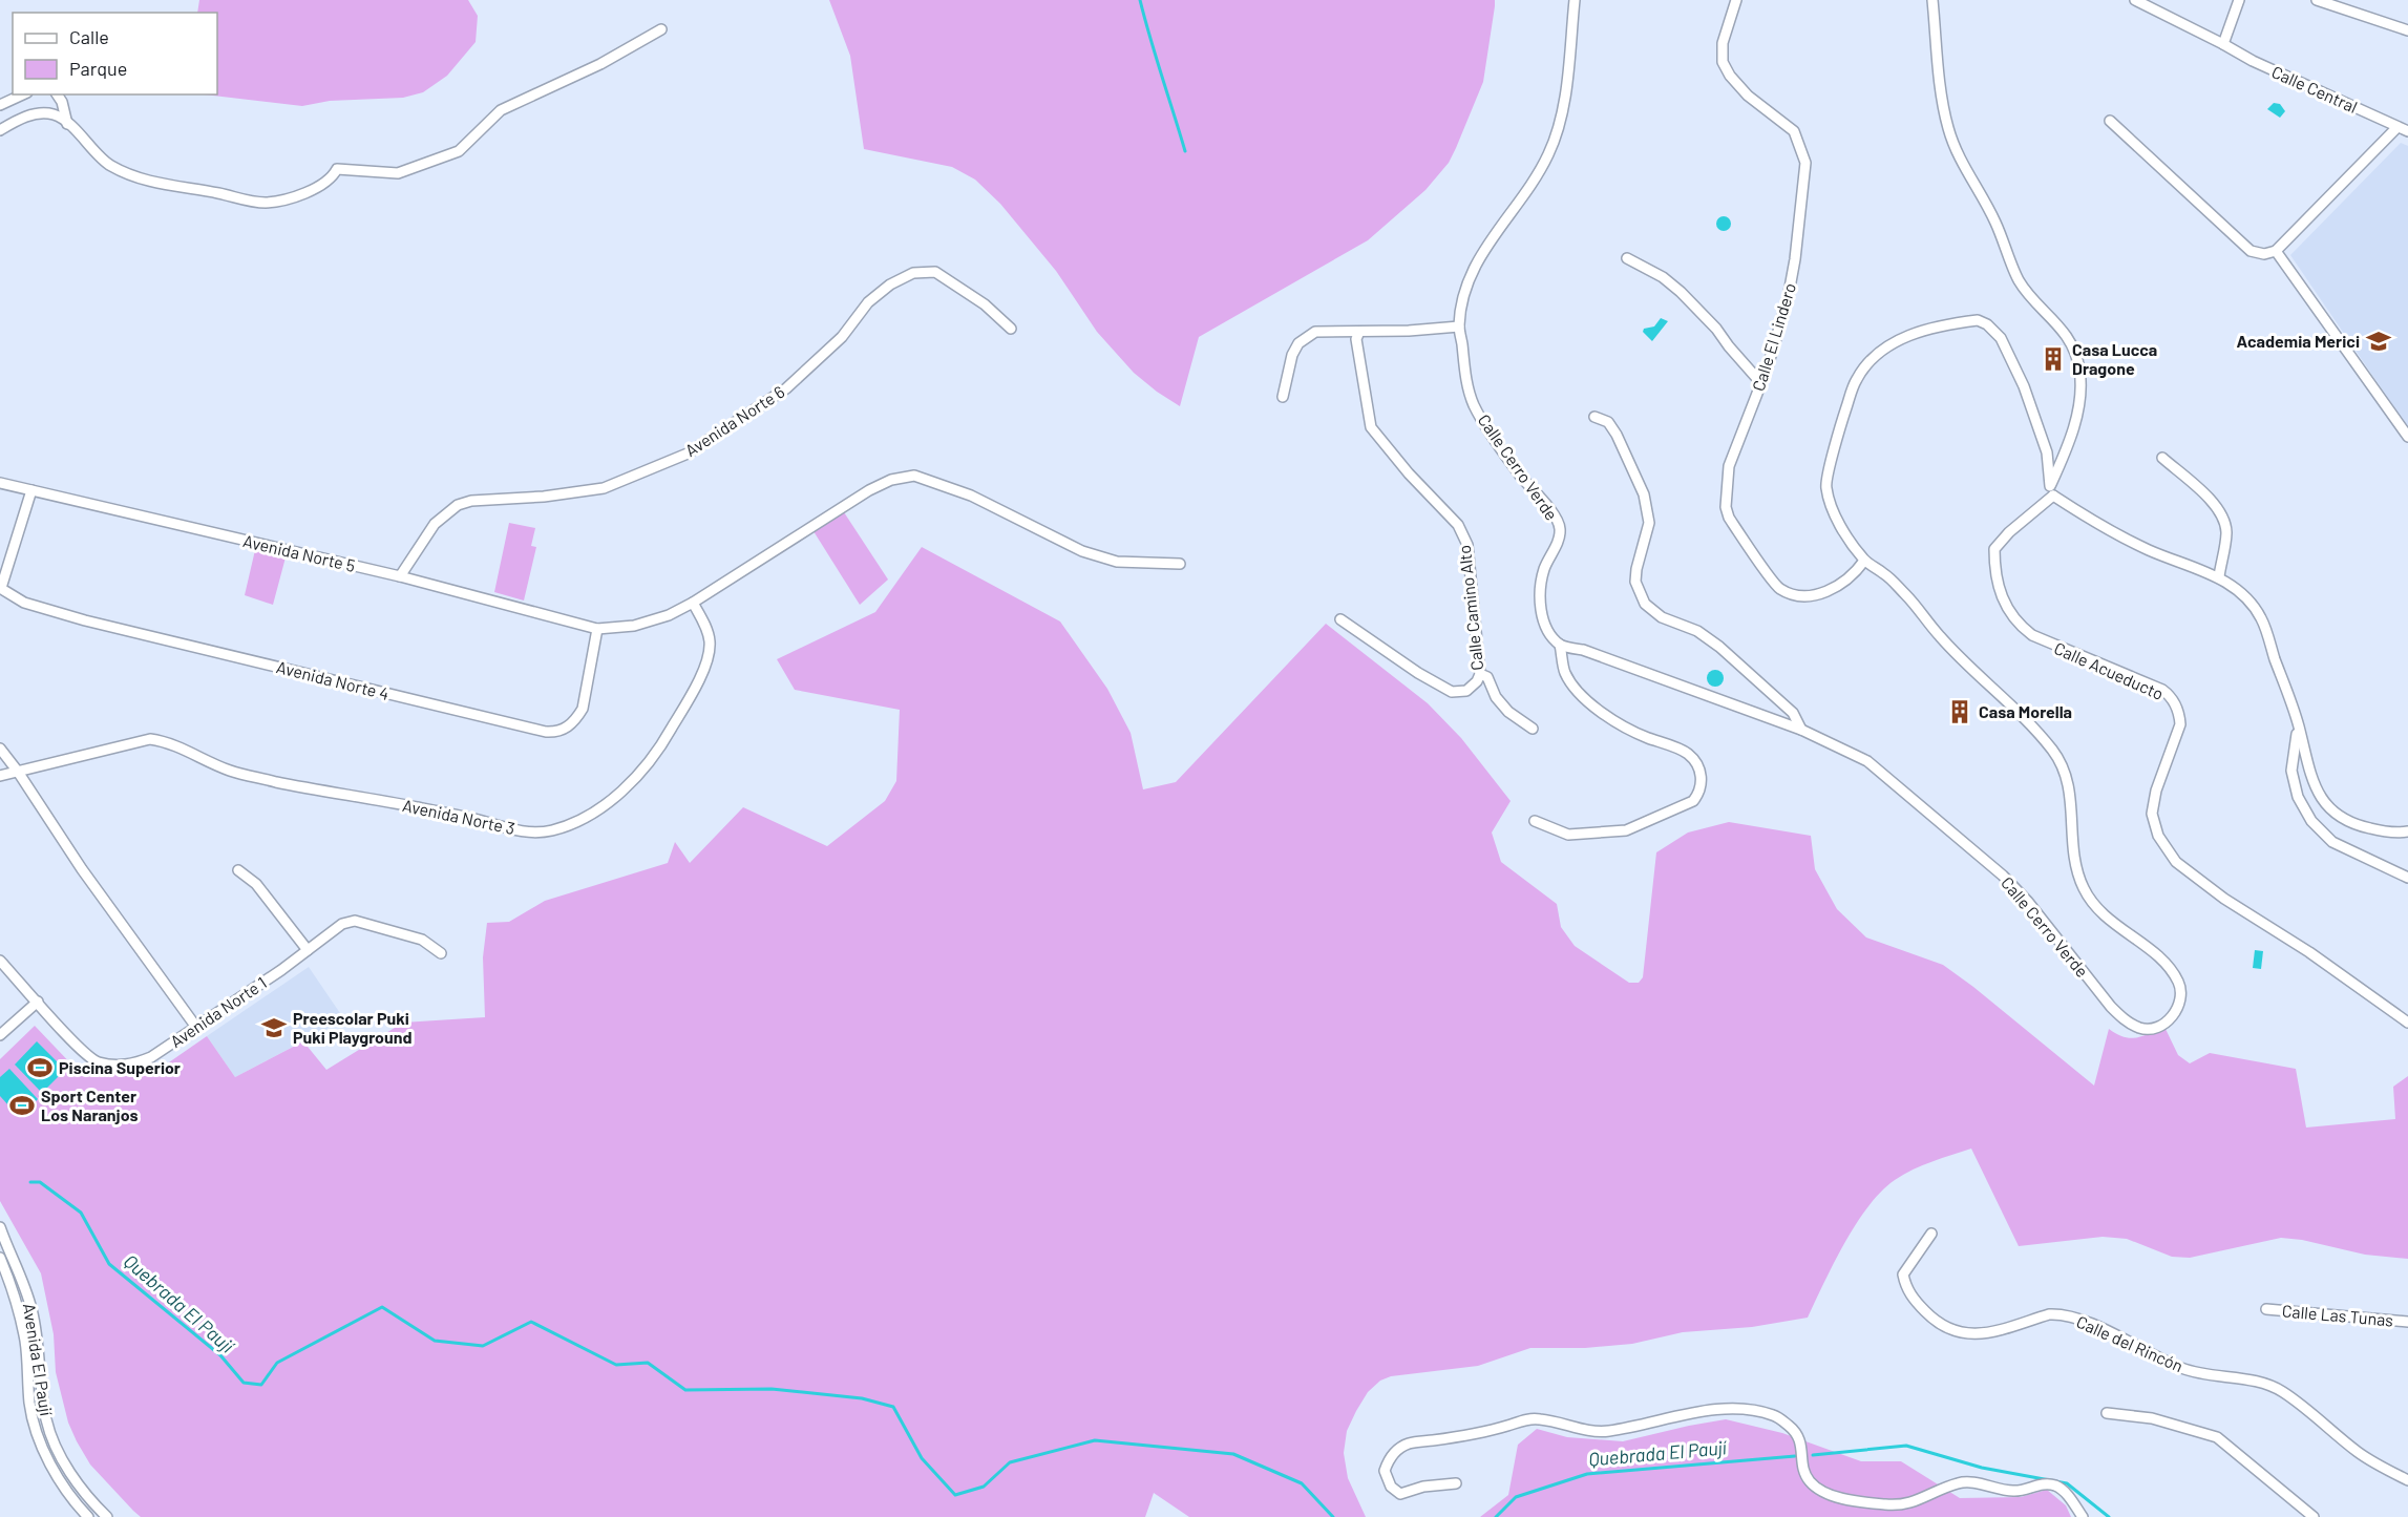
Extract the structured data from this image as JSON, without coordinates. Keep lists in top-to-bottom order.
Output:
{
  "streets": {
    "street": [
      "Calle Central",
      "Calle El Lindero",
      "Avenida Norte 6",
      "Calle Cerro Verde",
      "Avenida Norte 5",
      "Calle Camino Alto",
      "Calle Acueducto",
      "Avenida Norte 4",
      "Avenida Norte 3",
      "Avenida Norte 1",
      "Calle Las Tunas",
      "Calle del Rincón",
      "Avenida El Paují"
    ]
  },
  "crossings": [
    ["Calle El Lindero", "Calle Cerro Verde"],
    ["Avenida Norte 6", "Avenida Norte 5"],
    ["Calle Cerro Verde", "Calle Acueducto"],
    ["Avenida Norte 5", "Avenida Norte 4"]
  ],
  "water": ["Quebrada El Paují"],
  "places": {
    "school or university": ["Academia Merici", "Preescolar Puki Puki Playground"],
    "building": ["Casa Lucca Dragone", "Casa Morella"],
    "sports": ["Piscina Superior", "Sport Center Los Naranjos"]
  },
  "legend": ["Calle", "Parque"]
}
